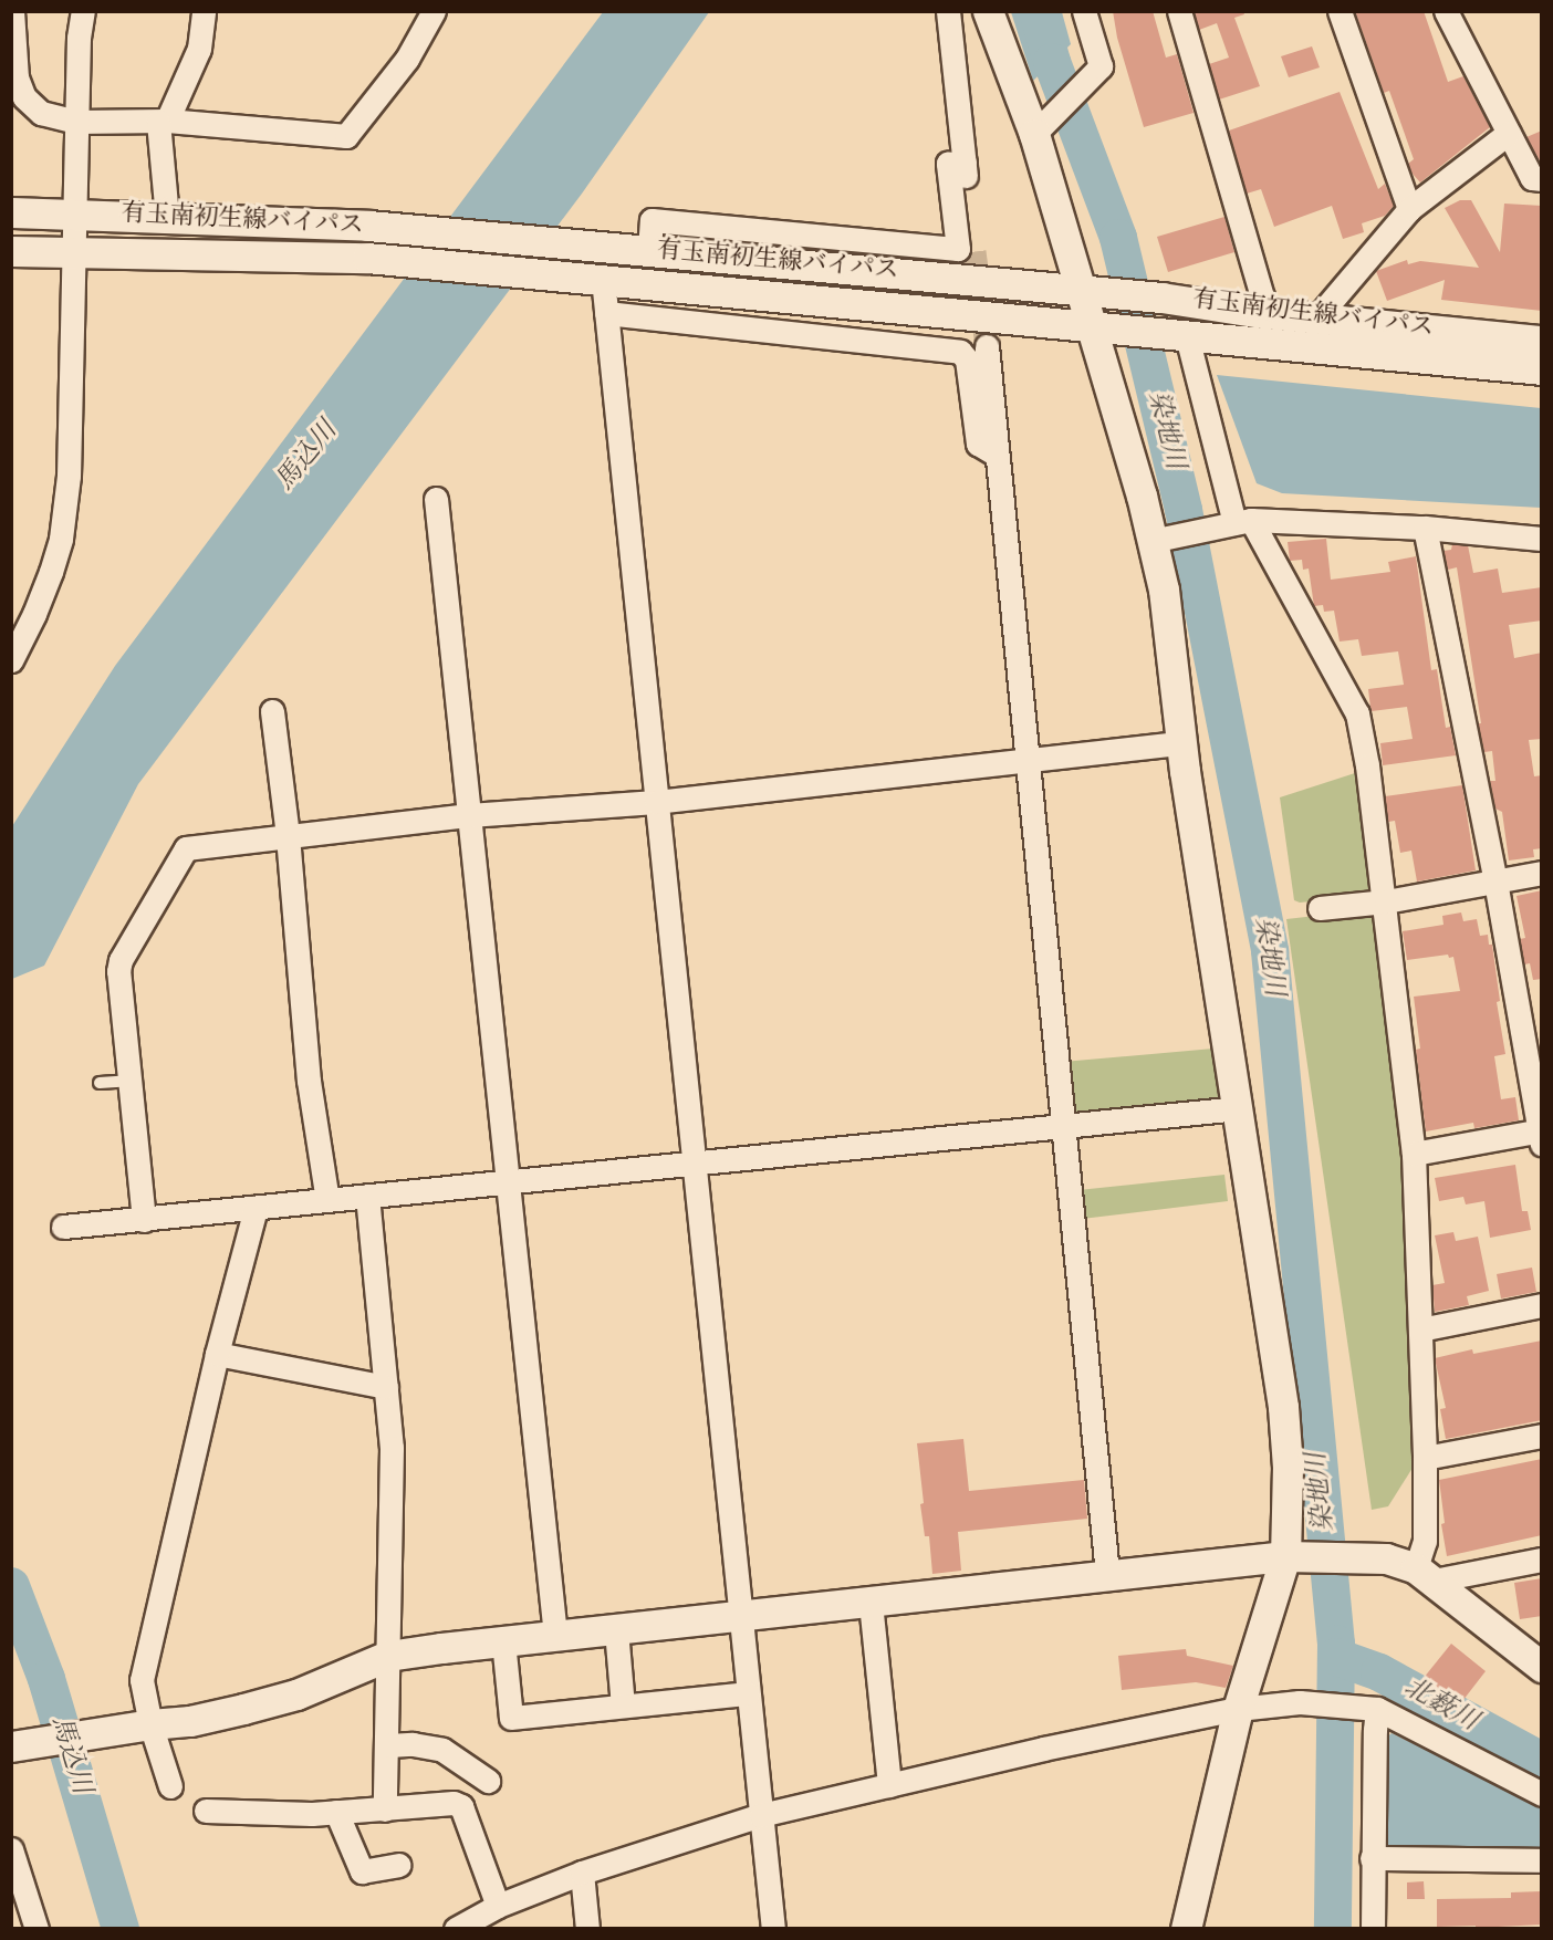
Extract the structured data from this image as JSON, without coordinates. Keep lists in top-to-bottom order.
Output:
{
  "streets": {
    "street": ["有玉南初生線バイパス"]
  },
  "water": ["染地川", "馬込川", "北薮川"]
}
